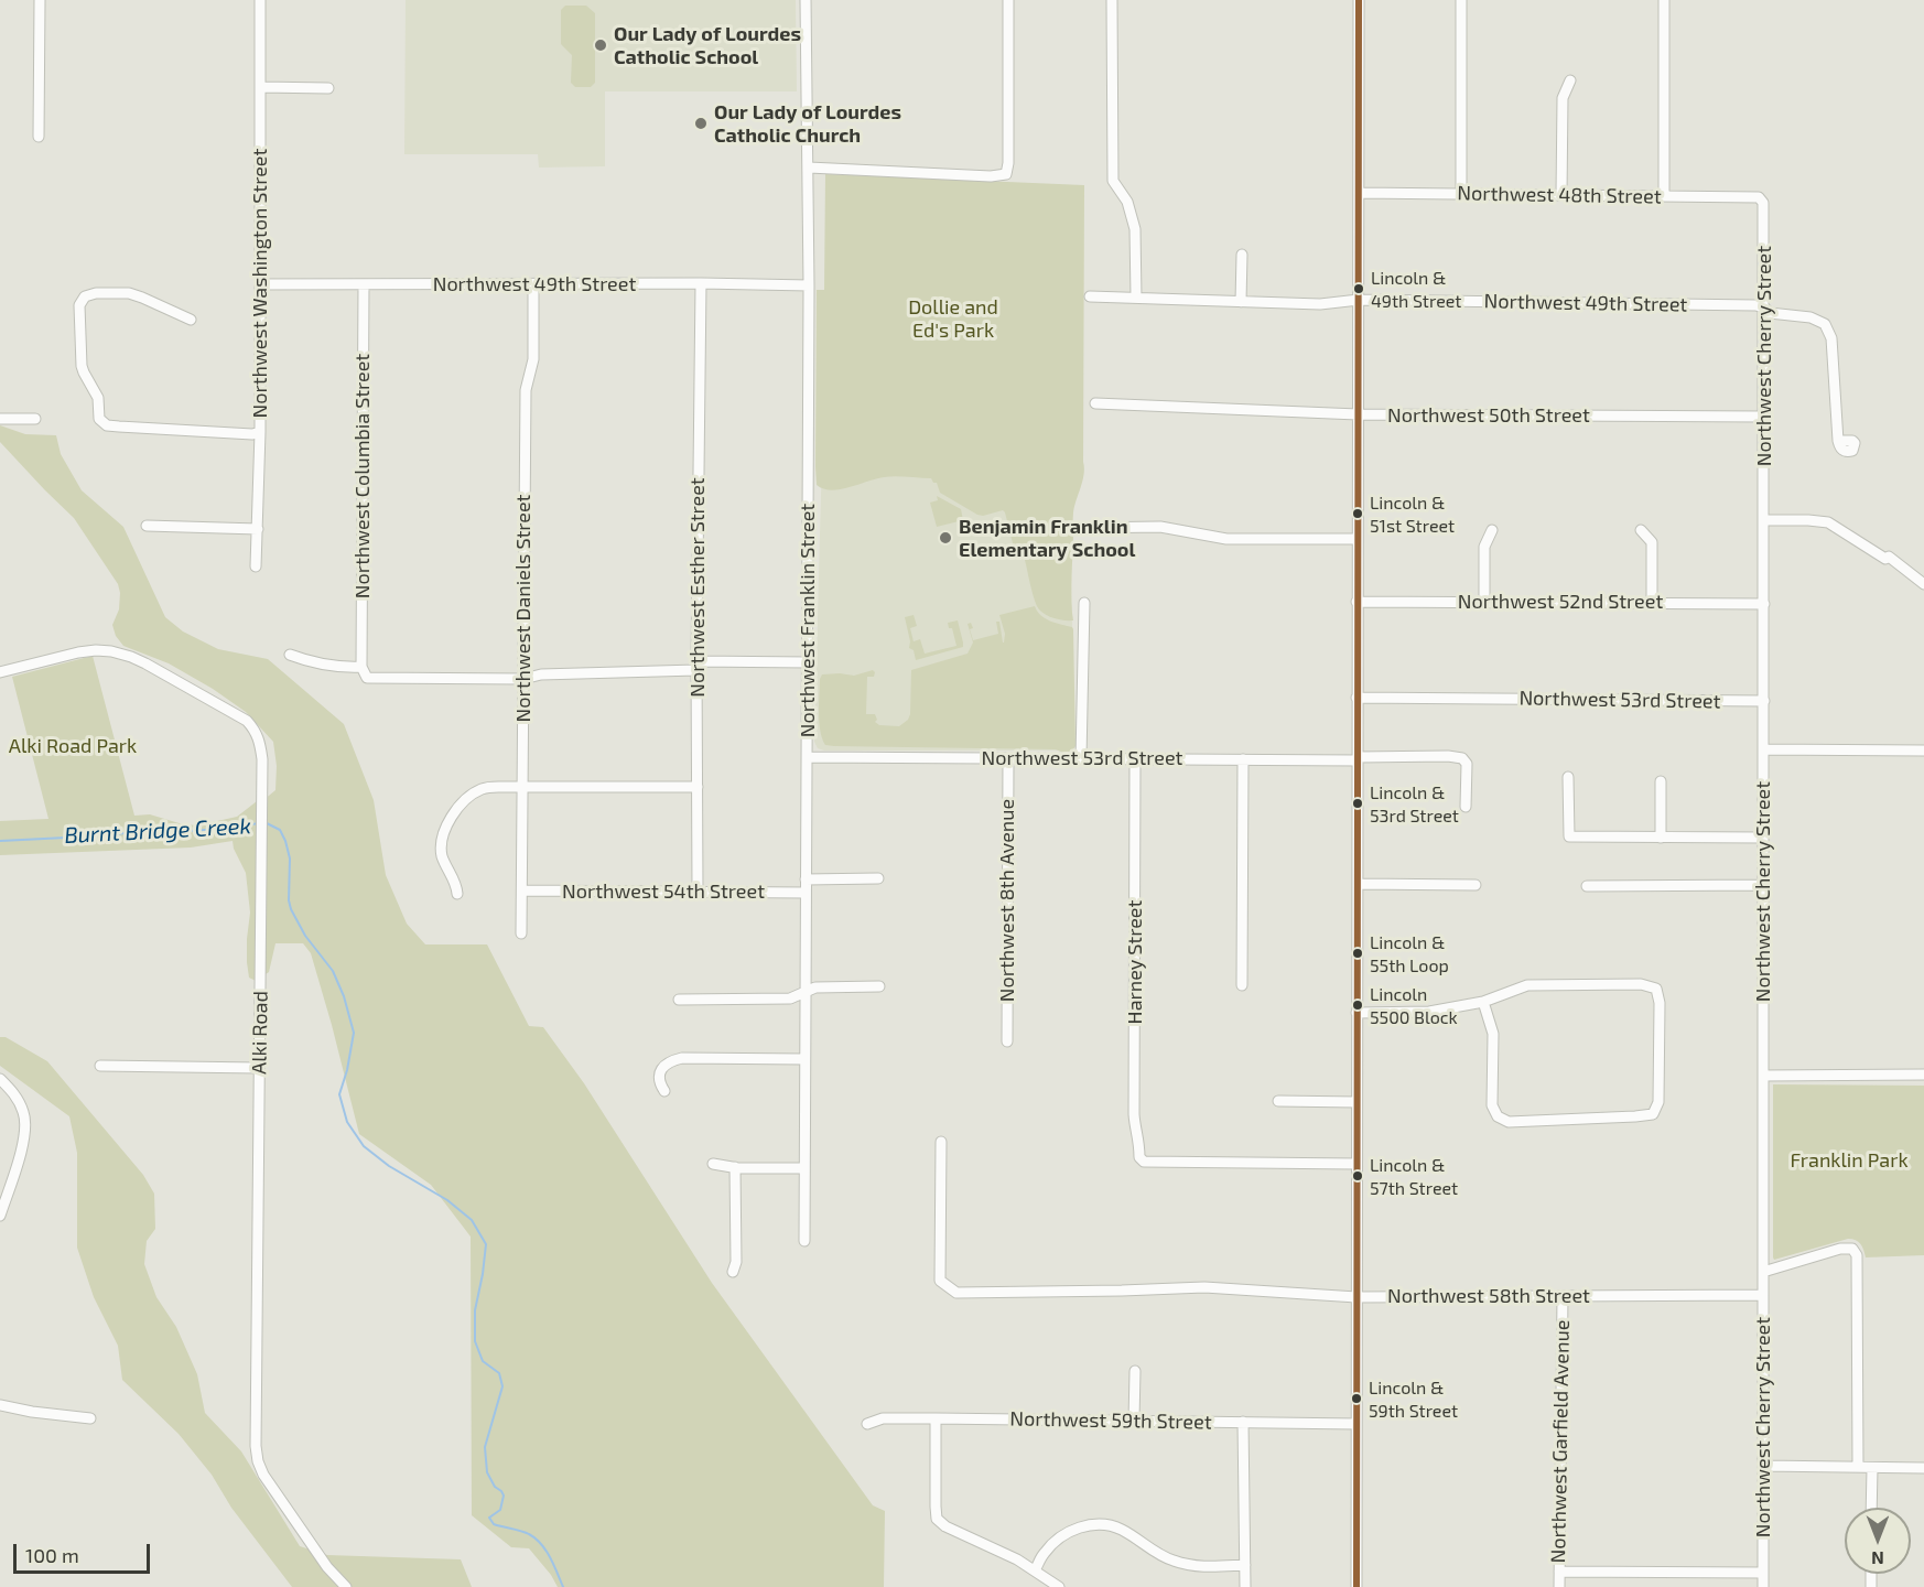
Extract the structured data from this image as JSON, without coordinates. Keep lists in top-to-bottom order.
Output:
{
  "streets": {
    "street": [
      "Northwest 48th Street",
      "Northwest Washington Street",
      "Northwest 49th Street",
      "Northwest Cherry Street",
      "Northwest 50th Street",
      "Northwest Columbia Street",
      "Northwest Esther Street",
      "Northwest 52nd Street",
      "Northwest Daniels Street",
      "Northwest Franklin Street",
      "Northwest 53rd Street",
      "Northwest 54th Street",
      "Northwest 8th Avenue",
      "Harney Street",
      "Alki Road",
      "Northwest 58th Street",
      "Northwest 59th Street",
      "Northwest Garfield Avenue"
    ]
  },
  "crossings": [
    ["Northwest 48th Street", "Northwest Cherry Street"],
    ["Northwest Washington Street", "Northwest 49th Street"],
    ["Northwest 49th Street", "Northwest Cherry Street"],
    ["Northwest 49th Street", "Northwest Columbia Street"],
    ["Northwest 49th Street", "Northwest Esther Street"],
    ["Northwest 49th Street", "Northwest Daniels Street"],
    ["Northwest 49th Street", "Northwest Franklin Street"],
    ["Northwest Cherry Street", "Northwest 50th Street"],
    ["Northwest Cherry Street", "Northwest 52nd Street"],
    ["Northwest Cherry Street", "Northwest 53rd Street"],
    ["Northwest Cherry Street", "Northwest 58th Street"],
    ["Northwest Esther Street", "Northwest 54th Street"],
    ["Northwest Daniels Street", "Northwest 54th Street"],
    ["Northwest Franklin Street", "Northwest 53rd Street"],
    ["Northwest Franklin Street", "Northwest 54th Street"],
    ["Northwest 53rd Street", "Northwest 8th Avenue"],
    ["Northwest 53rd Street", "Harney Street"],
    ["Northwest 58th Street", "Northwest Garfield Avenue"]
  ],
  "water": ["Burnt Bridge Creek"],
  "parks": ["Dollie and Ed's Park", "Alki Road Park", "Franklin Park"],
  "places": [
    "Our Lady of Lourdes Catholic School",
    "Our Lady of Lourdes Catholic Church",
    "Lincoln & 49th Street",
    "Lincoln & 51st Street",
    "Benjamin Franklin Elementary School",
    "Lincoln & 53rd Street",
    "Lincoln & 55th Loop",
    "Lincoln 5500 Block",
    "Lincoln & 57th Street",
    "Lincoln & 59th Street"
  ],
  "scale_bar": "100 m",
  "north": "bottom"
}
